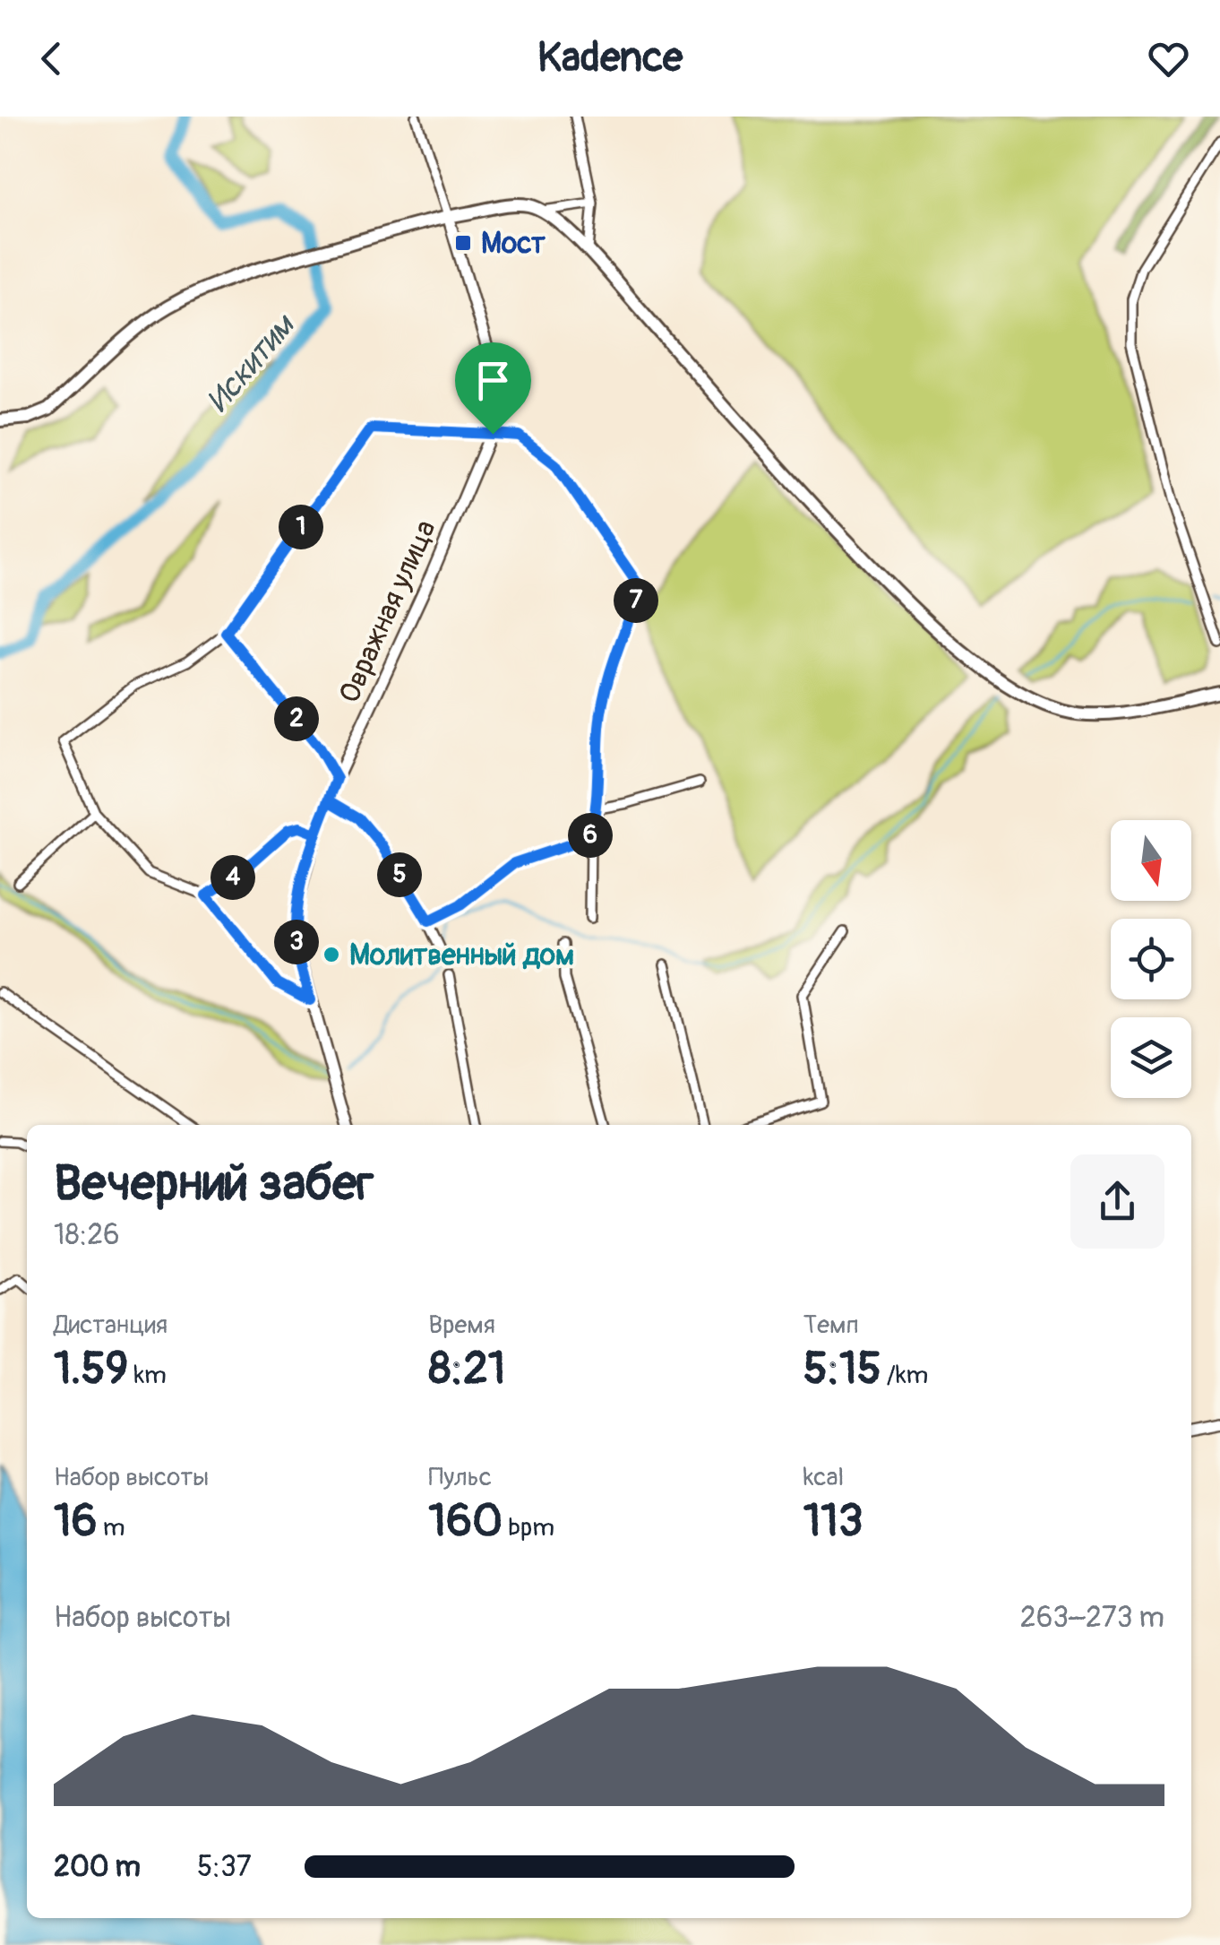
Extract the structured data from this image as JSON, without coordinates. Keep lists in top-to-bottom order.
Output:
{
  "streets": {
    "street": ["Овражная улица"]
  },
  "water": ["Искитим"],
  "places": {
    "transit": ["Мост"],
    "other": ["Молитвенный дом"]
  },
  "north": "bottom",
  "page": {
    "header": "Kadence",
    "pins": [
      "1",
      "7",
      "2",
      "6",
      "5",
      "4",
      "3"
    ],
    "heading": ["Вечерний забег", "18:26"],
    "stats": [
      ["Дистанция", "1.59 km"],
      ["Время", "8:21"],
      ["Темп", "5:15 /km"],
      ["Набор высоты", "16 m"],
      ["Пульс", "160 bpm"],
      ["kcal", "113"]
    ],
    "chart": ["Набор высоты", "263–273 m"],
    "list": [
      {
        "name": "200 m",
        "note": "5:37"
      }
    ]
  }
}
